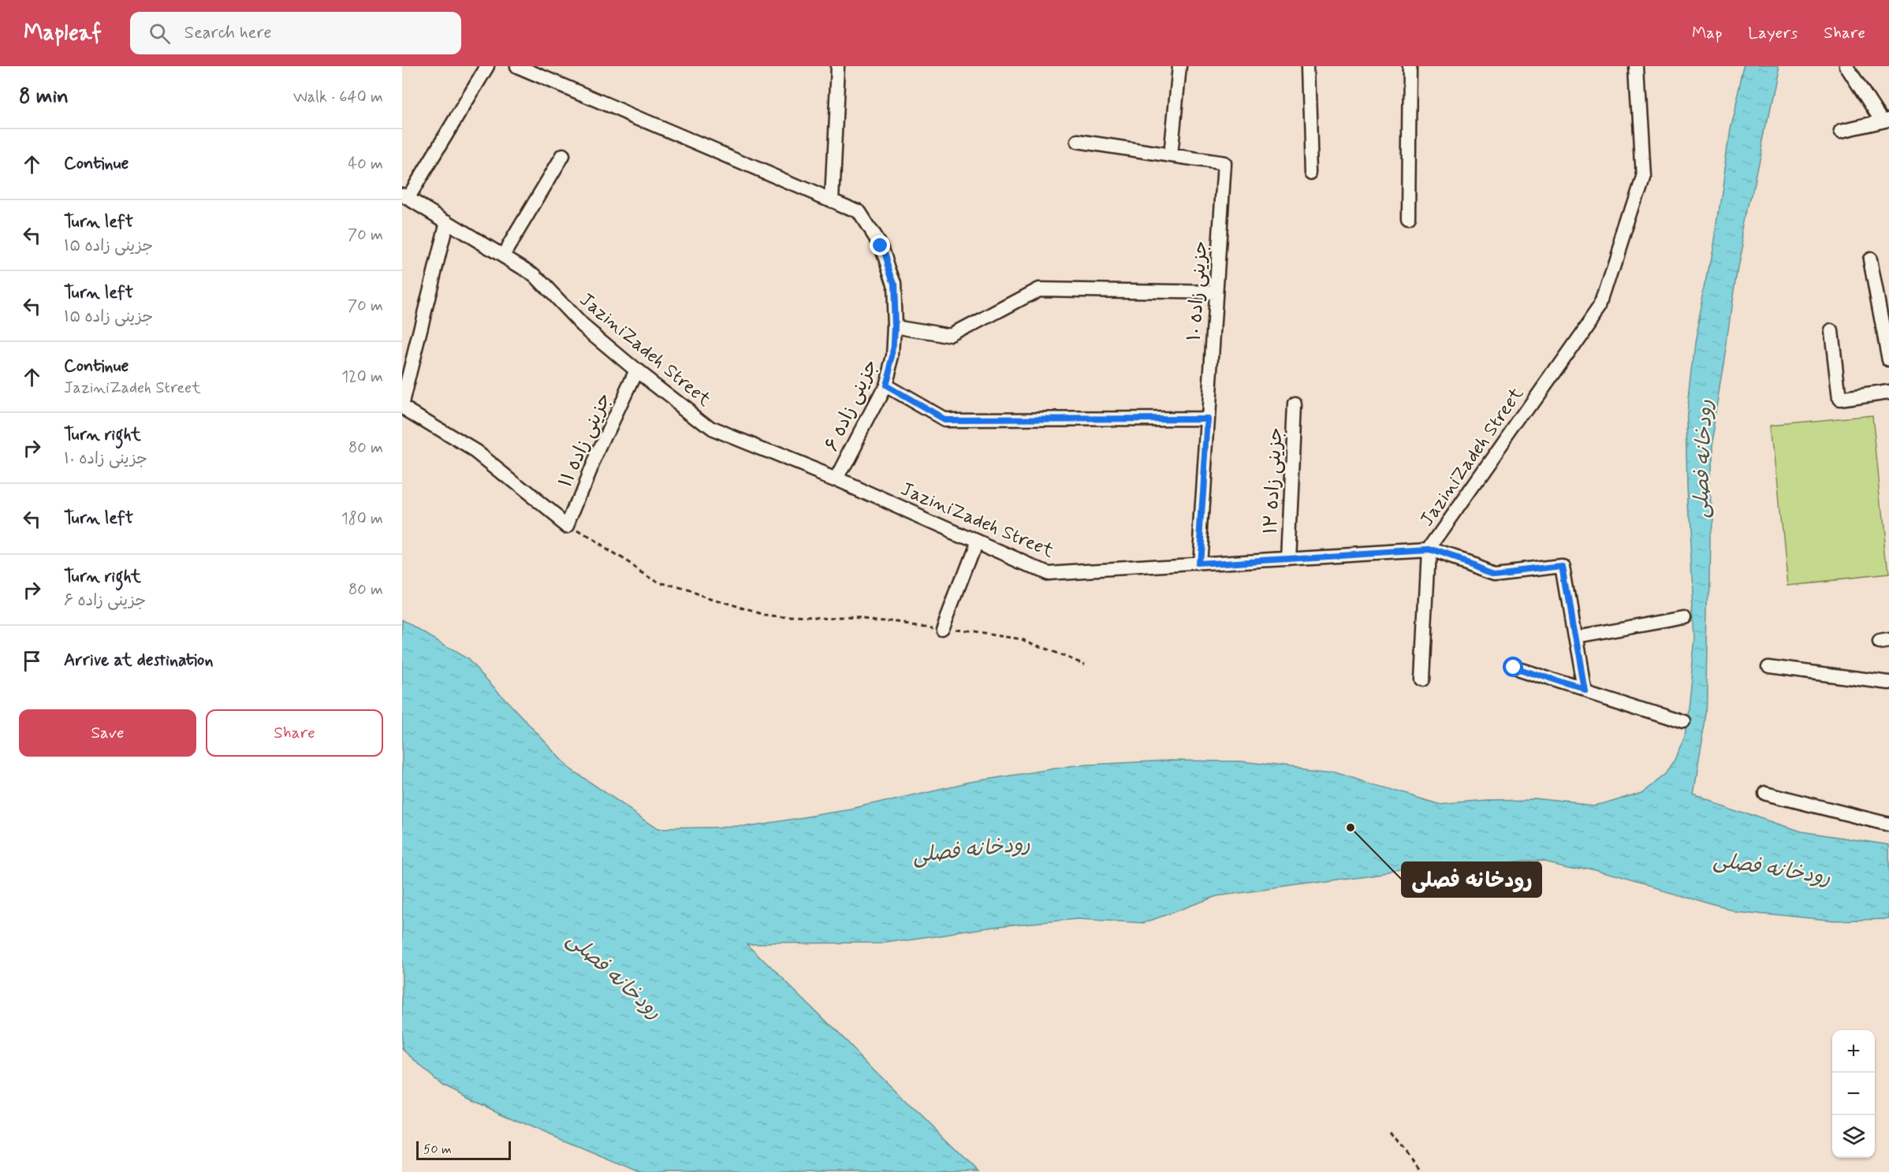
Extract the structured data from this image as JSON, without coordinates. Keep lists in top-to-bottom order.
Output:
{
  "streets": {
    "street": [
      "جزینی زاده ۱۰",
      "JaziniZadeh Street",
      "جزینی زاده ۶",
      "جزینی زاده ۱۱",
      "جزینی زاده ۱۲"
    ]
  },
  "crossings": [
    ["جزینی زاده ۱۰", "JaziniZadeh Street"],
    ["JaziniZadeh Street", "جزینی زاده ۶"],
    ["JaziniZadeh Street", "جزینی زاده ۱۱"],
    ["JaziniZadeh Street", "جزینی زاده ۱۲"]
  ],
  "water": ["رودخانه فصلی"],
  "places": ["رودخانه فصلی"],
  "scale_bar": "50 m",
  "page": {
    "header": "Mapleaf",
    "search": "Search here",
    "nav": ["Map", "Layers", "Share"],
    "heading": ["8 min", "Walk · 640 m"],
    "list": [
      ["Continue", "40 m"],
      ["Turn left", "جزینی زاده ۱۵", "70 m"],
      ["Turn left", "جزینی زاده ۱۵", "70 m"],
      ["Continue", "JaziniZadeh Street", "120 m"],
      ["Turn right", "جزینی زاده ۱۰", "80 m"],
      ["Turn left", "180 m"],
      ["Turn right", "جزینی زاده ۶", "80 m"],
      "Arrive at destination"
    ],
    "buttons": ["Save", "Share"],
    "map_buttons": ["+", "−"],
    "scale": "50 m"
  }
}
